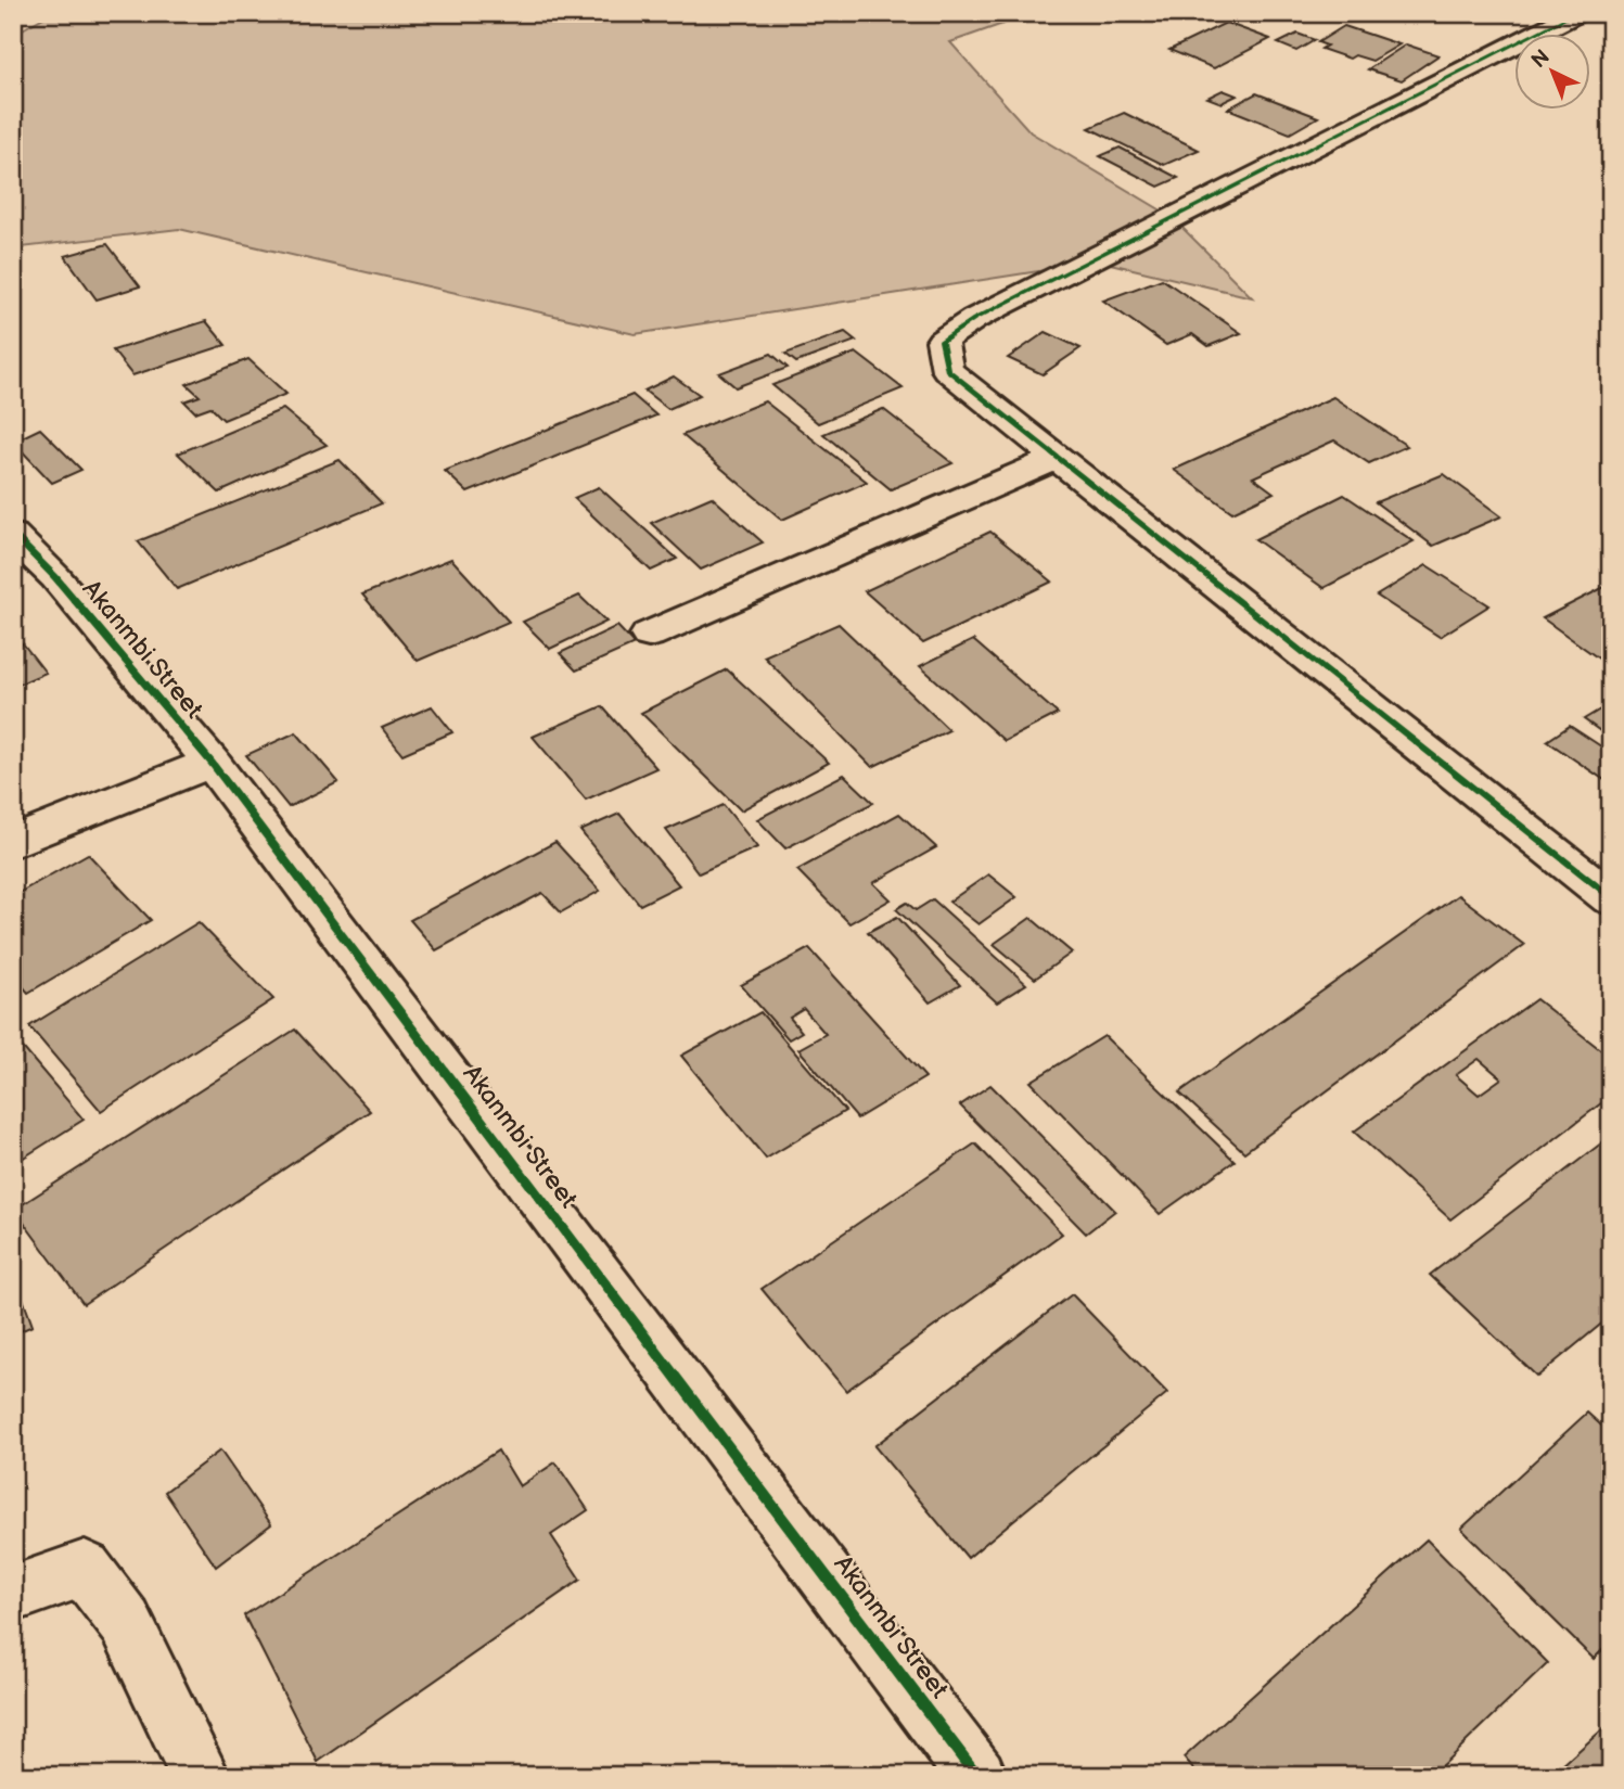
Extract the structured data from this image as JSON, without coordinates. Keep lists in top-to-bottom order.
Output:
{
  "streets": {
    "street": ["Akanmbi Street"]
  },
  "north": "top left"
}
